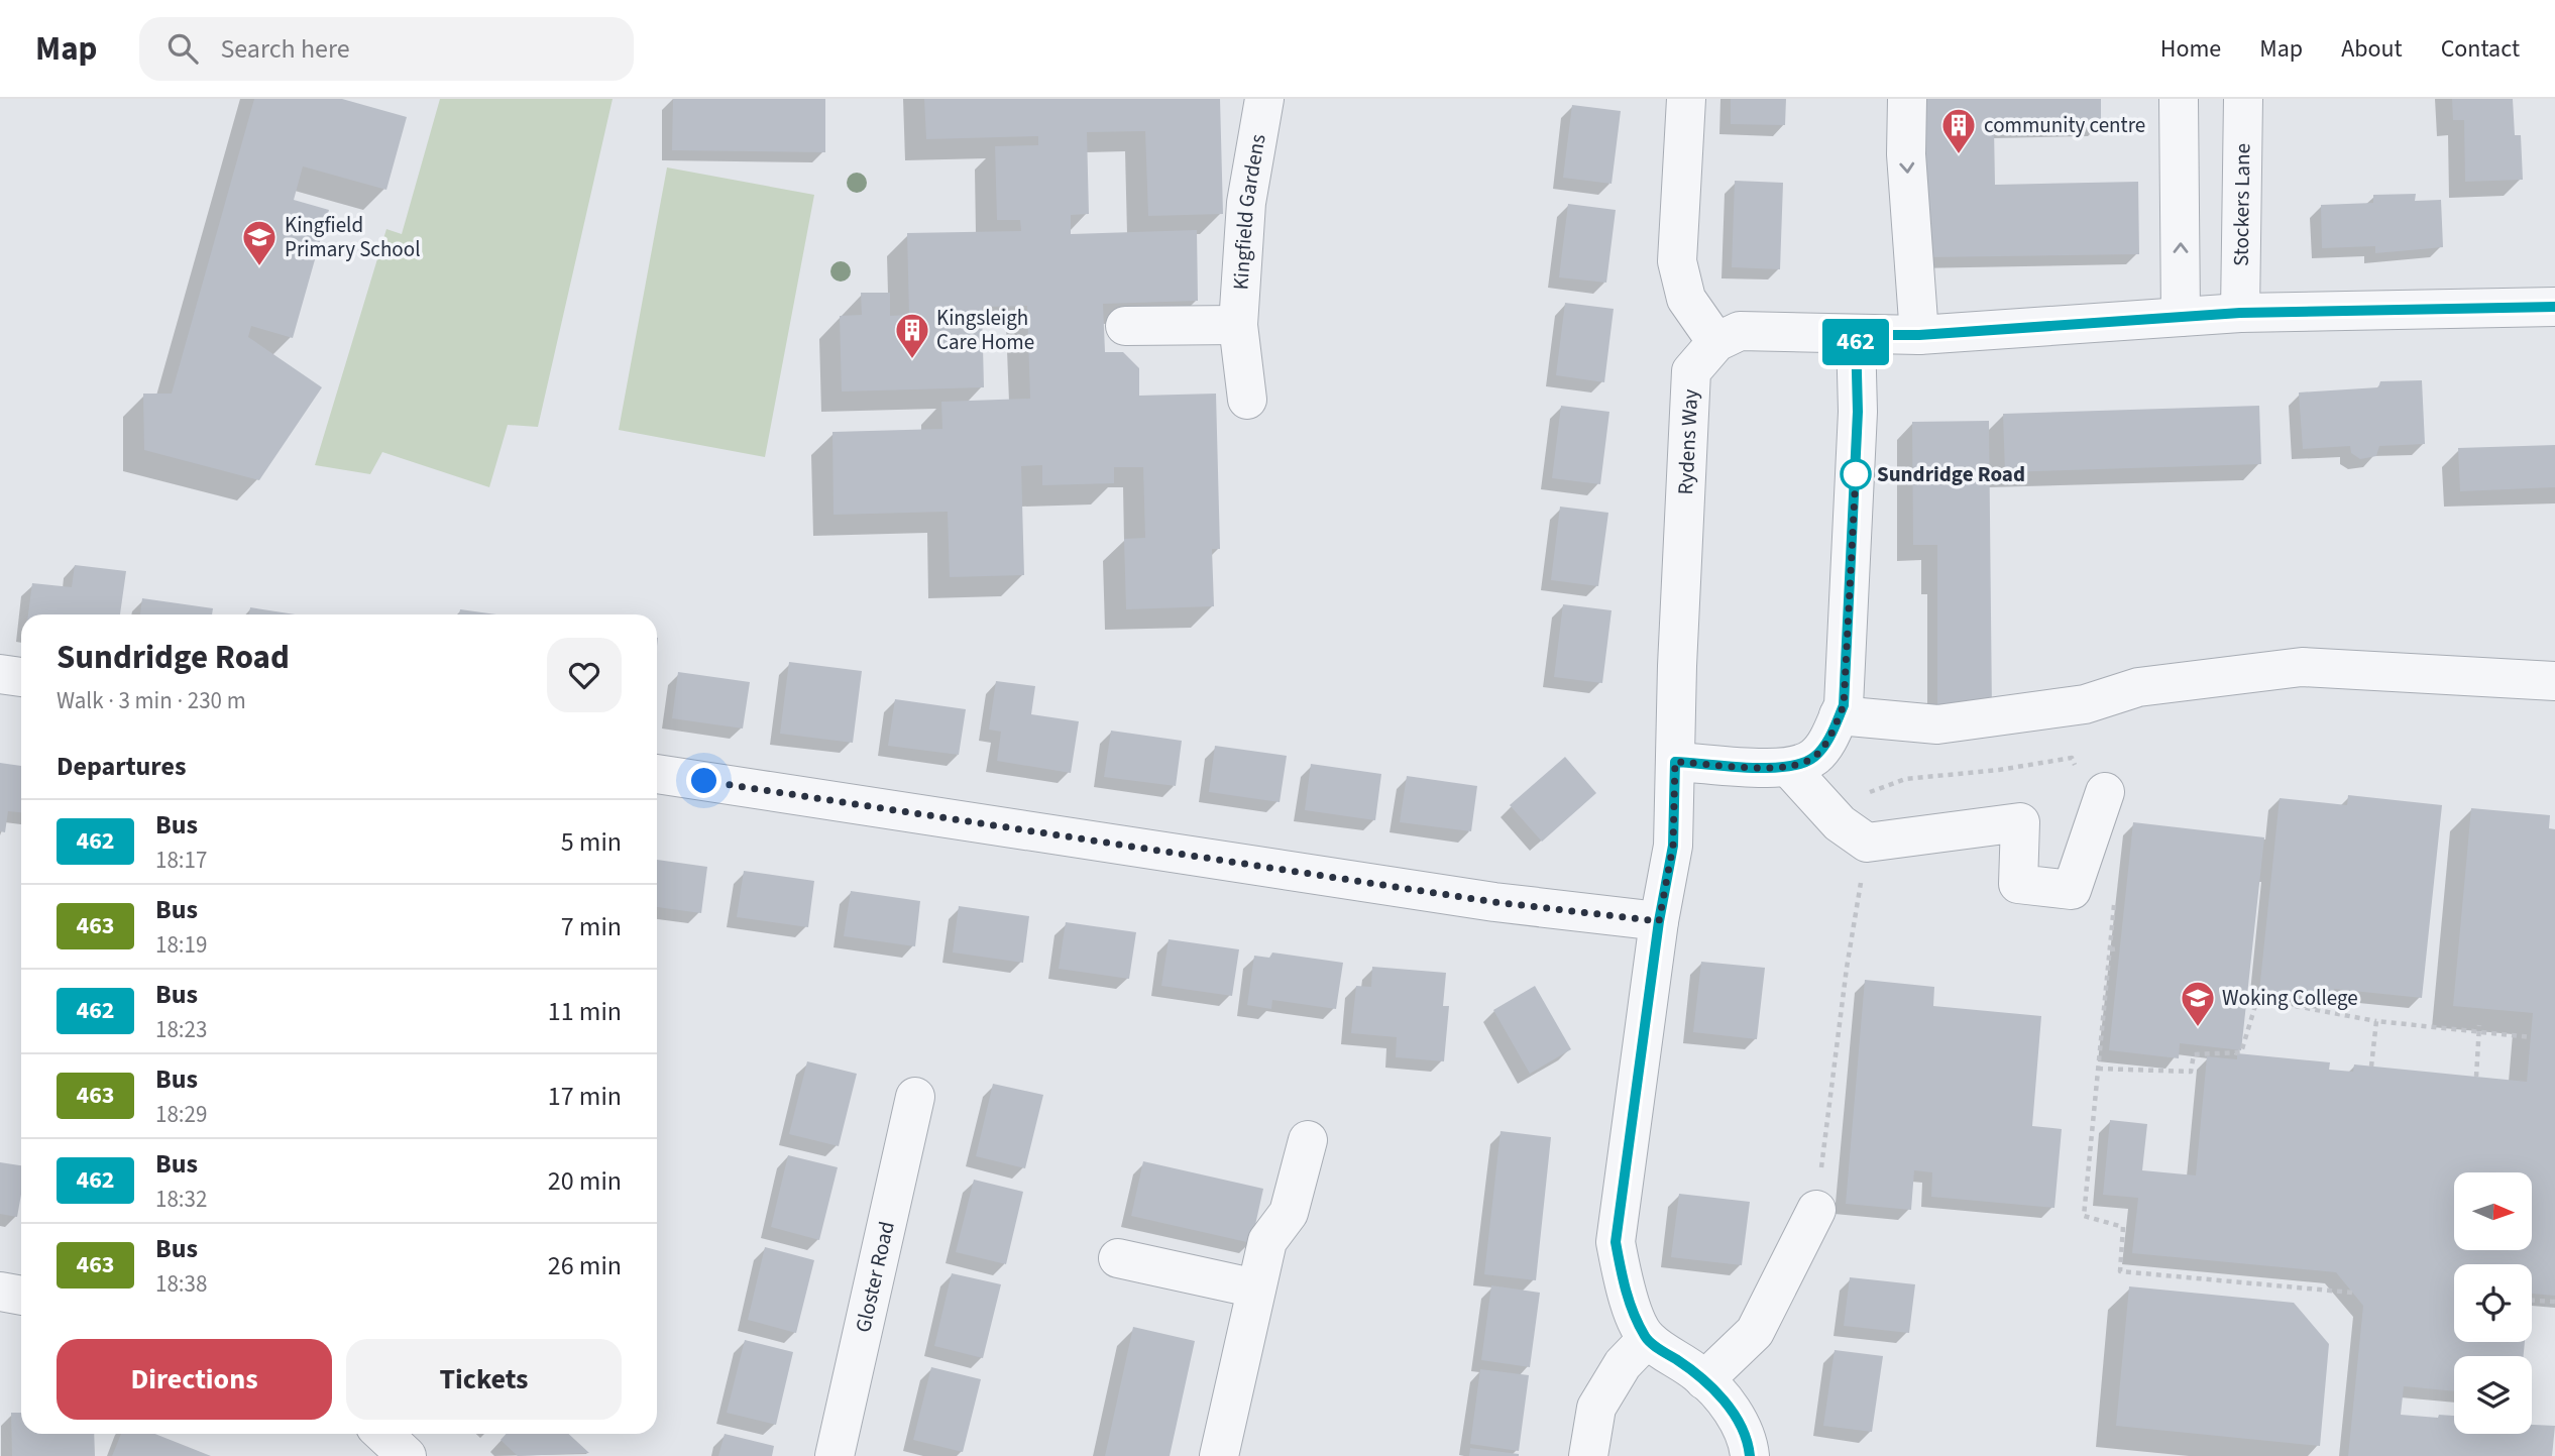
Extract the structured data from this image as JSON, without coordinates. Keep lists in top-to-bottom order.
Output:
{
  "streets": {
    "street": [
      "Stockers Lane",
      "Kingfield Gardens",
      "Rydens Way",
      "Gloster Road"
    ]
  },
  "places": {
    "building": ["community centre", "Kingsleigh Care Home"],
    "school or university": ["Kingfield Primary School", "Woking College"],
    "other": ["Sundridge Road"]
  },
  "lines": ["bus line 462"],
  "north": "right",
  "page": {
    "header": "Map",
    "search": "Search here",
    "nav": [
      "Home",
      "Map",
      "About",
      "Contact"
    ],
    "on_map": "462",
    "heading": [
      ["Sundridge Road", "Walk · 3 min · 230 m"],
      "Departures"
    ],
    "list": [
      {
        "mark": "462",
        "name": "Bus",
        "note": "18:17",
        "value": "5 min"
      },
      {
        "mark": "463",
        "name": "Bus",
        "note": "18:19",
        "value": "7 min"
      },
      {
        "mark": "462",
        "name": "Bus",
        "note": "18:23",
        "value": "11 min"
      },
      {
        "mark": "463",
        "name": "Bus",
        "note": "18:29",
        "value": "17 min"
      },
      {
        "mark": "462",
        "name": "Bus",
        "note": "18:32",
        "value": "20 min"
      },
      {
        "mark": "463",
        "name": "Bus",
        "note": "18:38",
        "value": "26 min"
      }
    ],
    "buttons": ["Directions", "Tickets"]
  }
}
